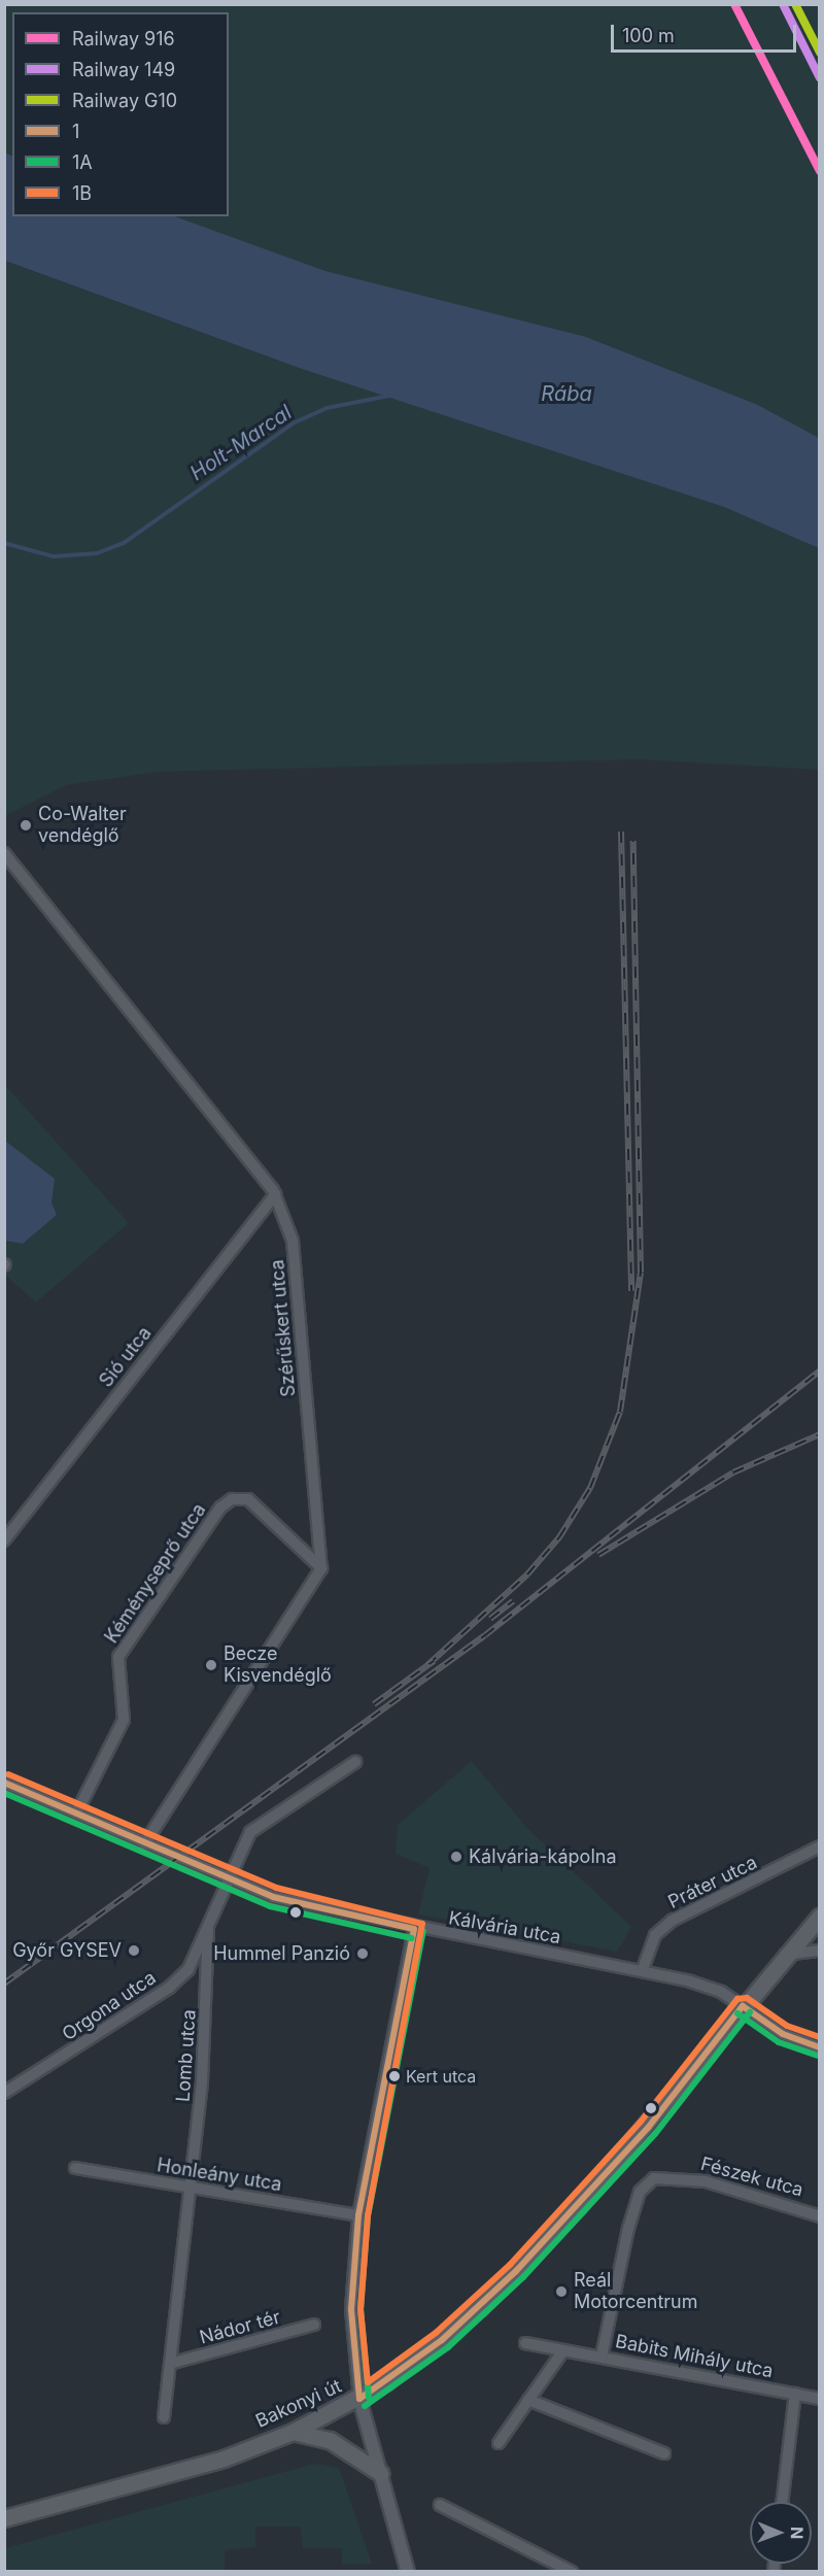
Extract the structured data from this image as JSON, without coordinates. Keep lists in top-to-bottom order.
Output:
{
  "streets": {
    "main road": ["Bakonyi út"],
    "street": [
      "Szérűskert utca",
      "Sió utca",
      "Kéményseprő utca",
      "Práter utca",
      "Kálvária utca",
      "Orgona utca",
      "Lomb utca",
      "Honleány utca",
      "Fészek utca",
      "Nádor tér",
      "Babits Mihály utca"
    ]
  },
  "crossings": [
    ["Szérűskert utca", "Sió utca"],
    ["Szérűskert utca", "Kéményseprő utca"],
    ["Kéményseprő utca", "Kálvária utca"],
    ["Práter utca", "Kálvária utca"],
    ["Kálvária utca", "Lomb utca"],
    ["Kálvária utca", "Bakonyi út"],
    ["Orgona utca", "Lomb utca"],
    ["Lomb utca", "Honleány utca"],
    ["Lomb utca", "Nádor tér"],
    ["Fészek utca", "Babits Mihály utca"]
  ],
  "water": ["Rába", "Holt-Marcal"],
  "places": [
    "Co-Walter vendéglő",
    "Becze Kisvendéglő",
    "Kálvária-kápolna",
    "Győr GYSEV",
    "Hummel Panzió",
    "Kert utca",
    "Reál Motorcentrum"
  ],
  "lines": [
    "rail line 916",
    "rail line 149",
    "rail line G10",
    "transit line 1B",
    "transit line 1",
    "transit line 1A"
  ],
  "legend": [
    "Railway 916",
    "Railway 149",
    "Railway G10",
    "1",
    "1A",
    "1B"
  ],
  "scale_bar": "100 m",
  "north": "right"
}
